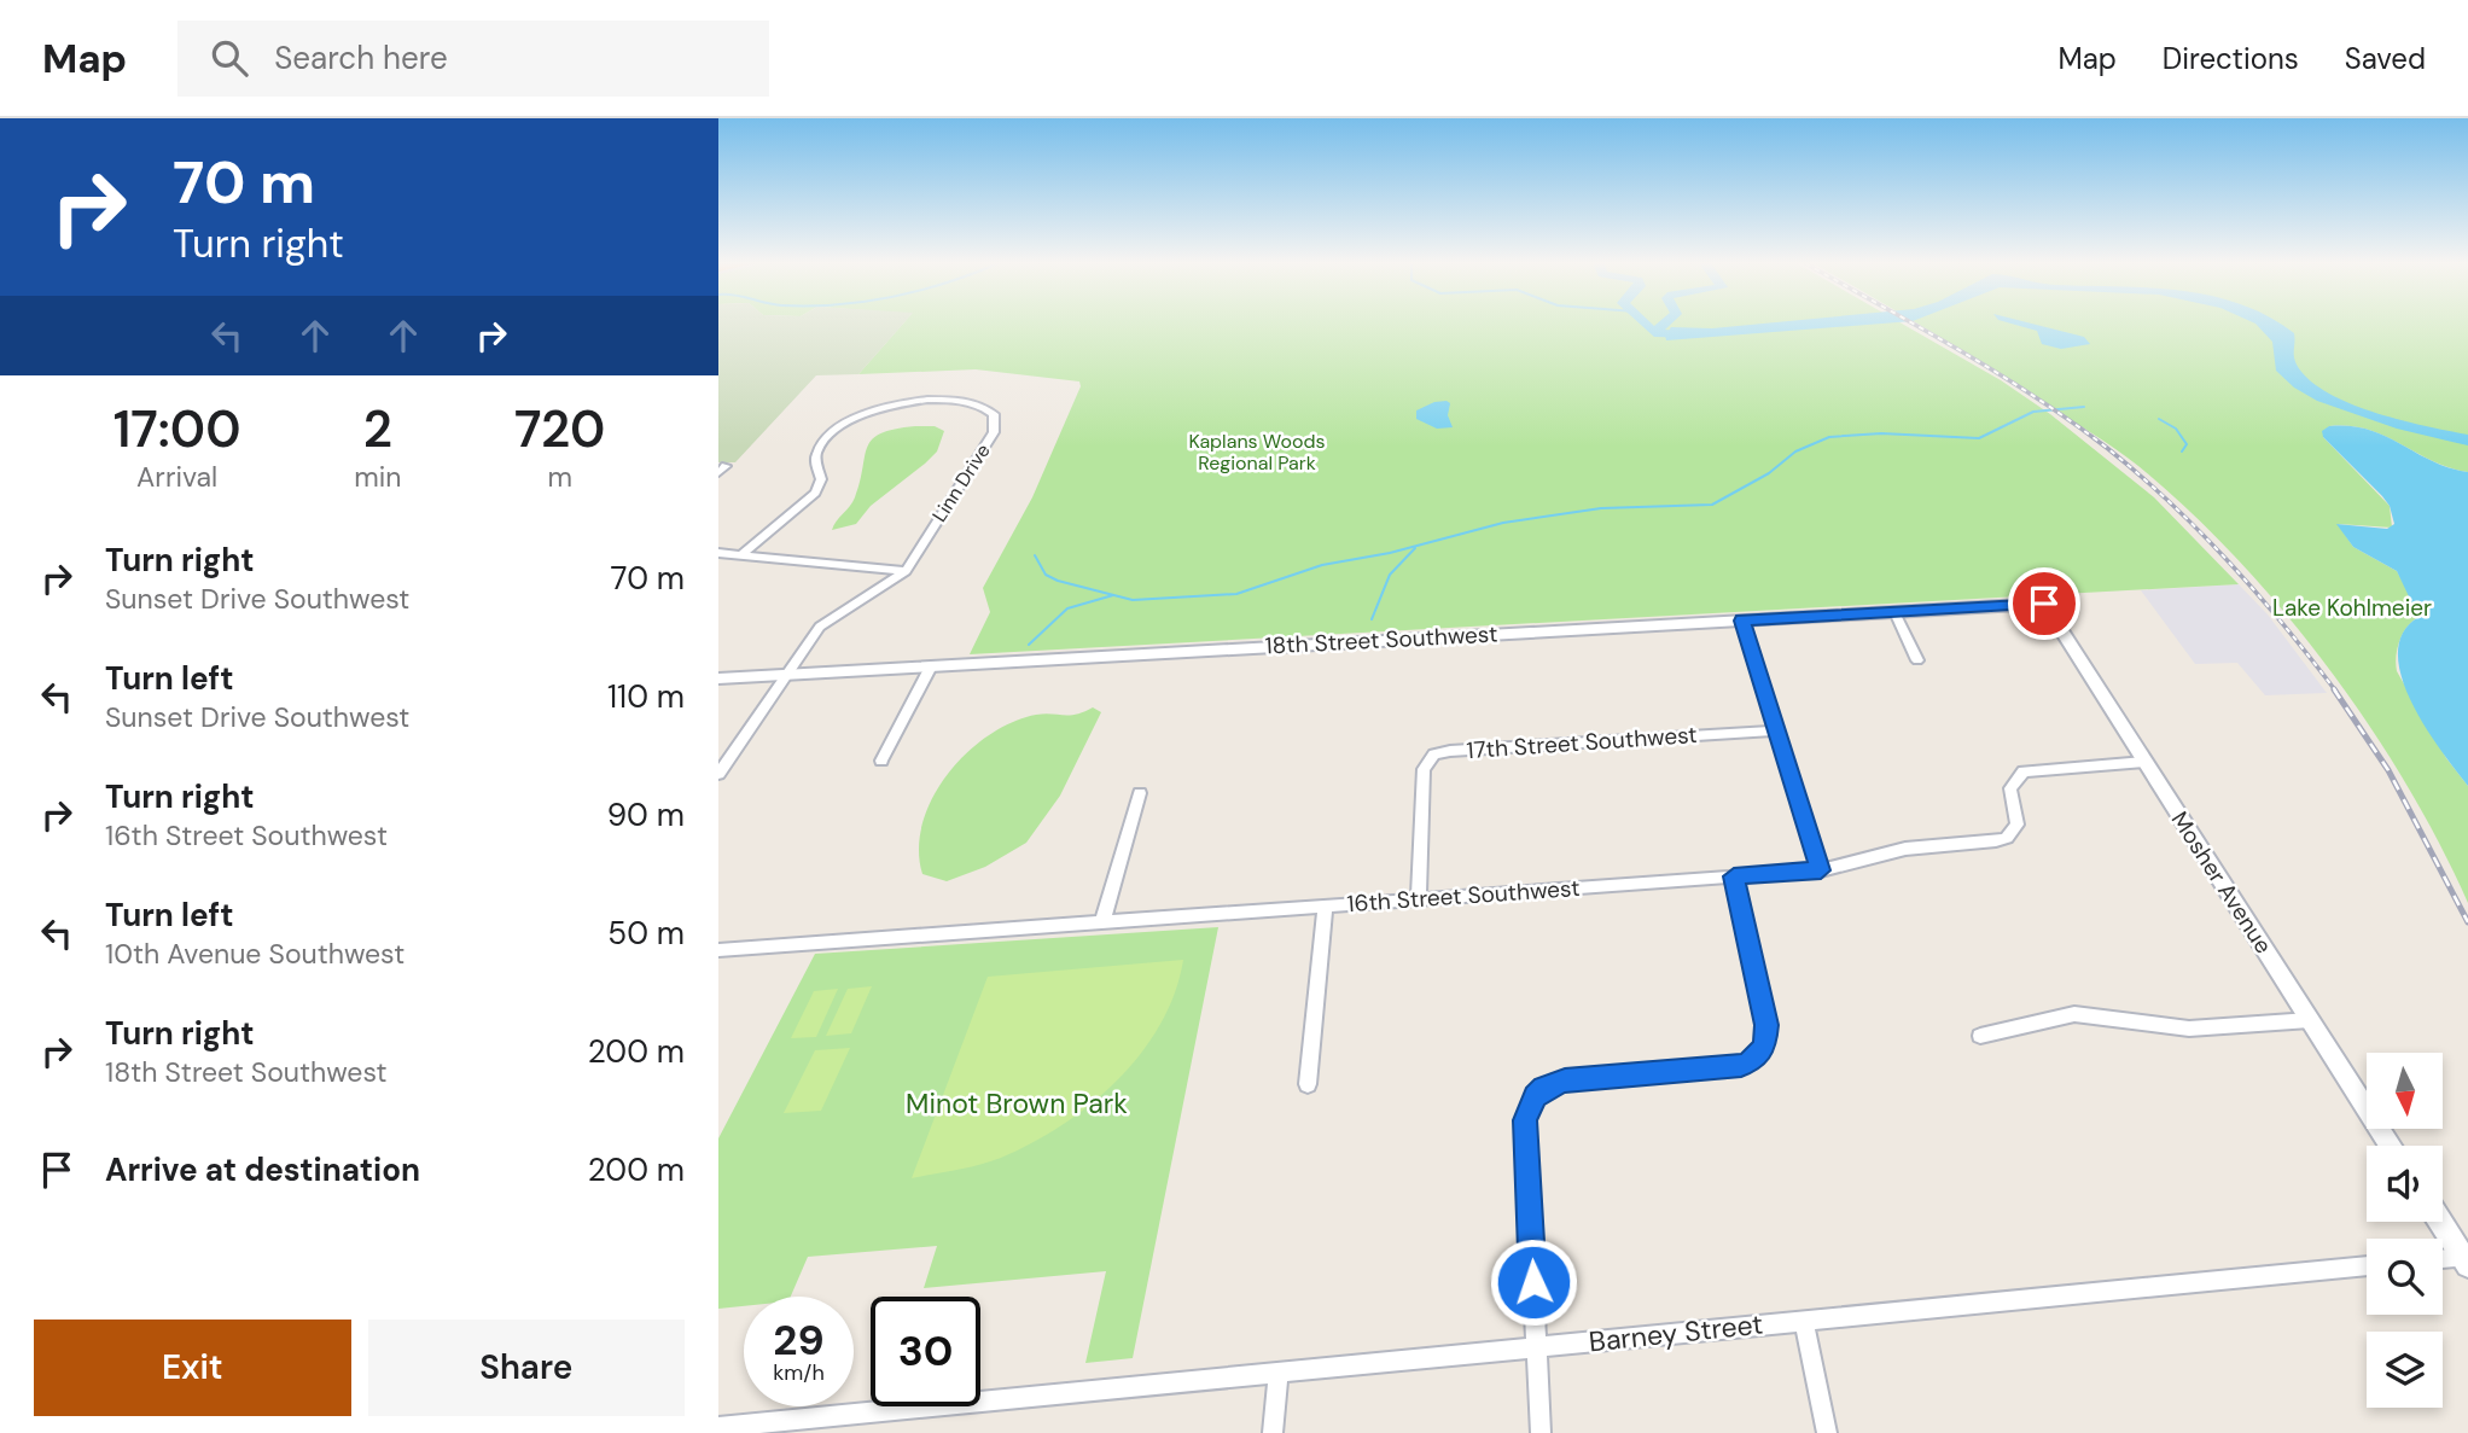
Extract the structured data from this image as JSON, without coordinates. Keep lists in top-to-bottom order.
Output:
{
  "streets": {
    "street": [
      "Linn Drive",
      "18th Street Southwest",
      "17th Street Southwest",
      "Mosher Avenue",
      "16th Street Southwest",
      "Barney Street"
    ]
  },
  "crossings": [
    ["Linn Drive", "18th Street Southwest"],
    ["18th Street Southwest", "Mosher Avenue"],
    ["17th Street Southwest", "16th Street Southwest"],
    ["Mosher Avenue", "16th Street Southwest"]
  ],
  "parks": ["Kaplans Woods Regional Park", "Lake Kohlmeier", "Minot Brown Park"],
  "north": "bottom",
  "page": {
    "header": "Map",
    "search": "Search here",
    "nav": ["Map", "Directions", "Saved"],
    "turn": ["70 m", "Turn right"],
    "eta": [
      "17:00",
      "Arrival",
      "2",
      "min",
      "720",
      "m"
    ],
    "list": [
      {
        "name": "Turn right",
        "note": "Sunset Drive Southwest",
        "value": "70 m"
      },
      {
        "name": "Turn left",
        "note": "Sunset Drive Southwest",
        "value": "110 m"
      },
      {
        "name": "Turn right",
        "note": "16th Street Southwest",
        "value": "90 m"
      },
      {
        "name": "Turn left",
        "note": "10th Avenue Southwest",
        "value": "50 m"
      },
      {
        "name": "Turn right",
        "note": "18th Street Southwest",
        "value": "200 m"
      },
      {
        "name": "Arrive at destination",
        "value": "200 m"
      }
    ],
    "speed": "29 km/h",
    "limit": "30",
    "buttons": ["Exit", "Share"]
  }
}
